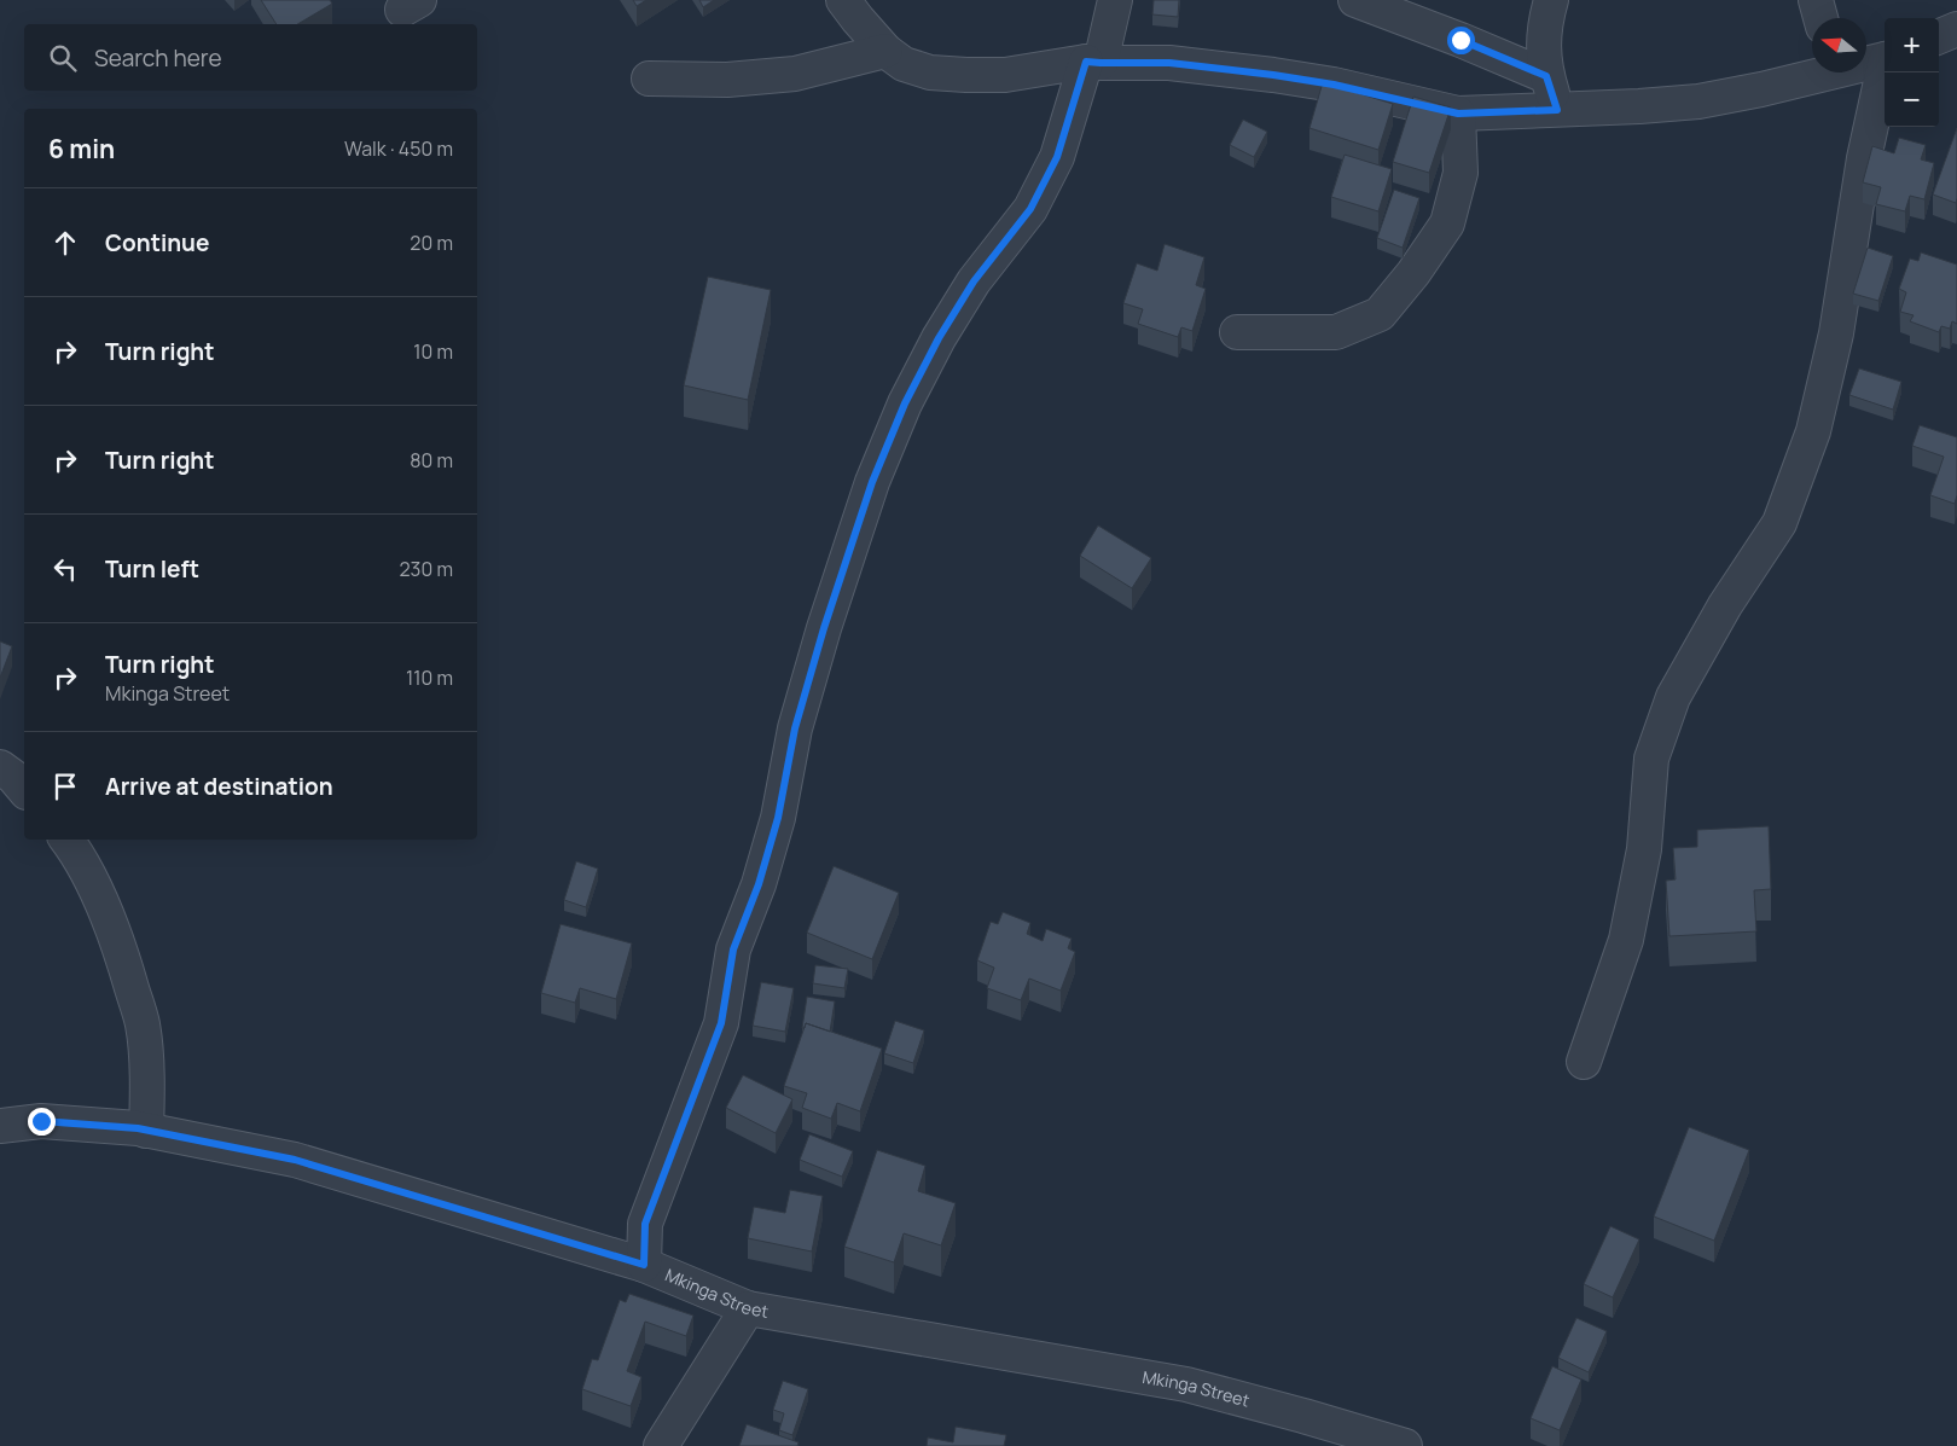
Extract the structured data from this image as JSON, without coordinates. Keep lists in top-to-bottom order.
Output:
{
  "streets": {
    "street": ["Mkinga Street"]
  },
  "north": "left",
  "page": {
    "map_buttons": ["+", "−"],
    "search": "Search here",
    "heading": ["6 min", "Walk · 450 m"],
    "list": [
      ["Continue", "20 m"],
      ["Turn right", "10 m"],
      ["Turn right", "80 m"],
      ["Turn left", "230 m"],
      ["Turn right", "Mkinga Street", "110 m"],
      "Arrive at destination"
    ]
  }
}
